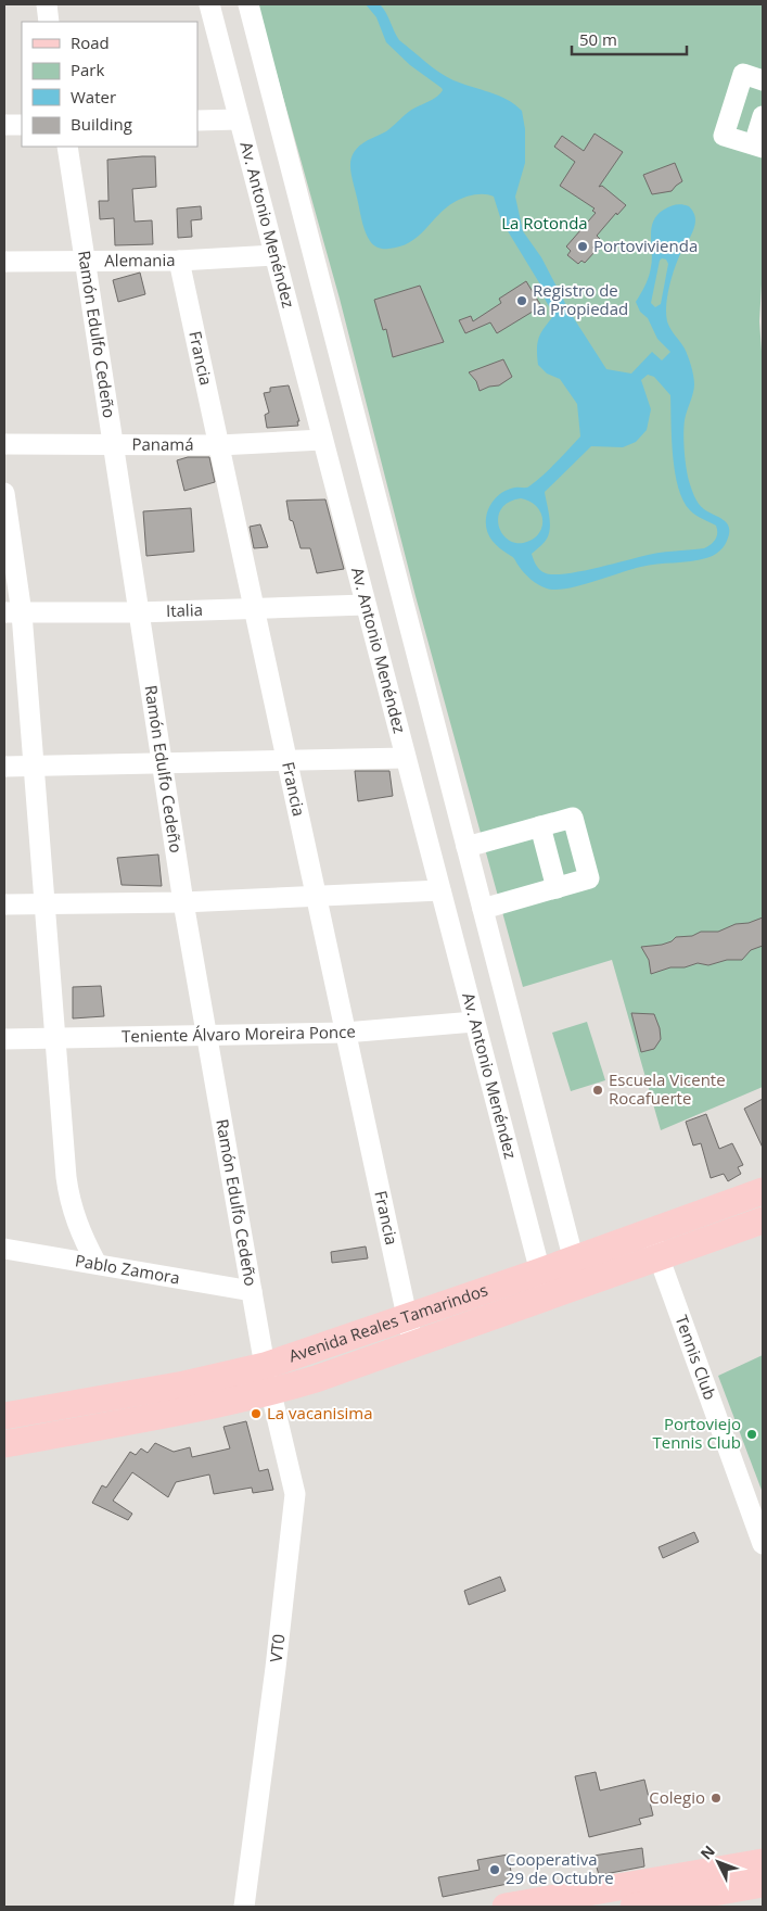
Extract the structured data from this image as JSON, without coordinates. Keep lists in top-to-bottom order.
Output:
{
  "streets": {
    "main road": ["Avenida Reales Tamarindos"],
    "street": [
      "Av. Antonio Menéndez",
      "Alemania",
      "Ramón Edulfo Cedeño",
      "Francia",
      "Panamá",
      "Italia",
      "Teniente Álvaro Moreira Ponce",
      "Pablo Zamora",
      "Tennis Club",
      "VT0"
    ]
  },
  "crossings": [
    ["Av. Antonio Menéndez", "Alemania"],
    ["Av. Antonio Menéndez", "Panamá"],
    ["Av. Antonio Menéndez", "Italia"],
    ["Av. Antonio Menéndez", "Teniente Álvaro Moreira Ponce"],
    ["Av. Antonio Menéndez", "Avenida Reales Tamarindos"],
    ["Alemania", "Ramón Edulfo Cedeño"],
    ["Alemania", "Francia"],
    ["Ramón Edulfo Cedeño", "Panamá"],
    ["Ramón Edulfo Cedeño", "Italia"],
    ["Ramón Edulfo Cedeño", "Teniente Álvaro Moreira Ponce"],
    ["Ramón Edulfo Cedeño", "Pablo Zamora"],
    ["Ramón Edulfo Cedeño", "Avenida Reales Tamarindos"],
    ["Ramón Edulfo Cedeño", "VT0"],
    ["Francia", "Panamá"],
    ["Francia", "Italia"],
    ["Francia", "Teniente Álvaro Moreira Ponce"],
    ["Francia", "Avenida Reales Tamarindos"],
    ["Avenida Reales Tamarindos", "Tennis Club"],
    ["Avenida Reales Tamarindos", "VT0"]
  ],
  "parks": ["La Rotonda"],
  "places": [
    "Portovivienda",
    "Registro de la Propiedad",
    "Escuela Vicente Rocafuerte",
    "La vacanisima",
    "Portoviejo Tennis Club",
    "Colegio",
    "Cooperativa 29 de Octubre"
  ],
  "legend": [
    "Road",
    "Park",
    "Water",
    "Building"
  ],
  "scale_bar": "50 m",
  "north": "top left"
}
